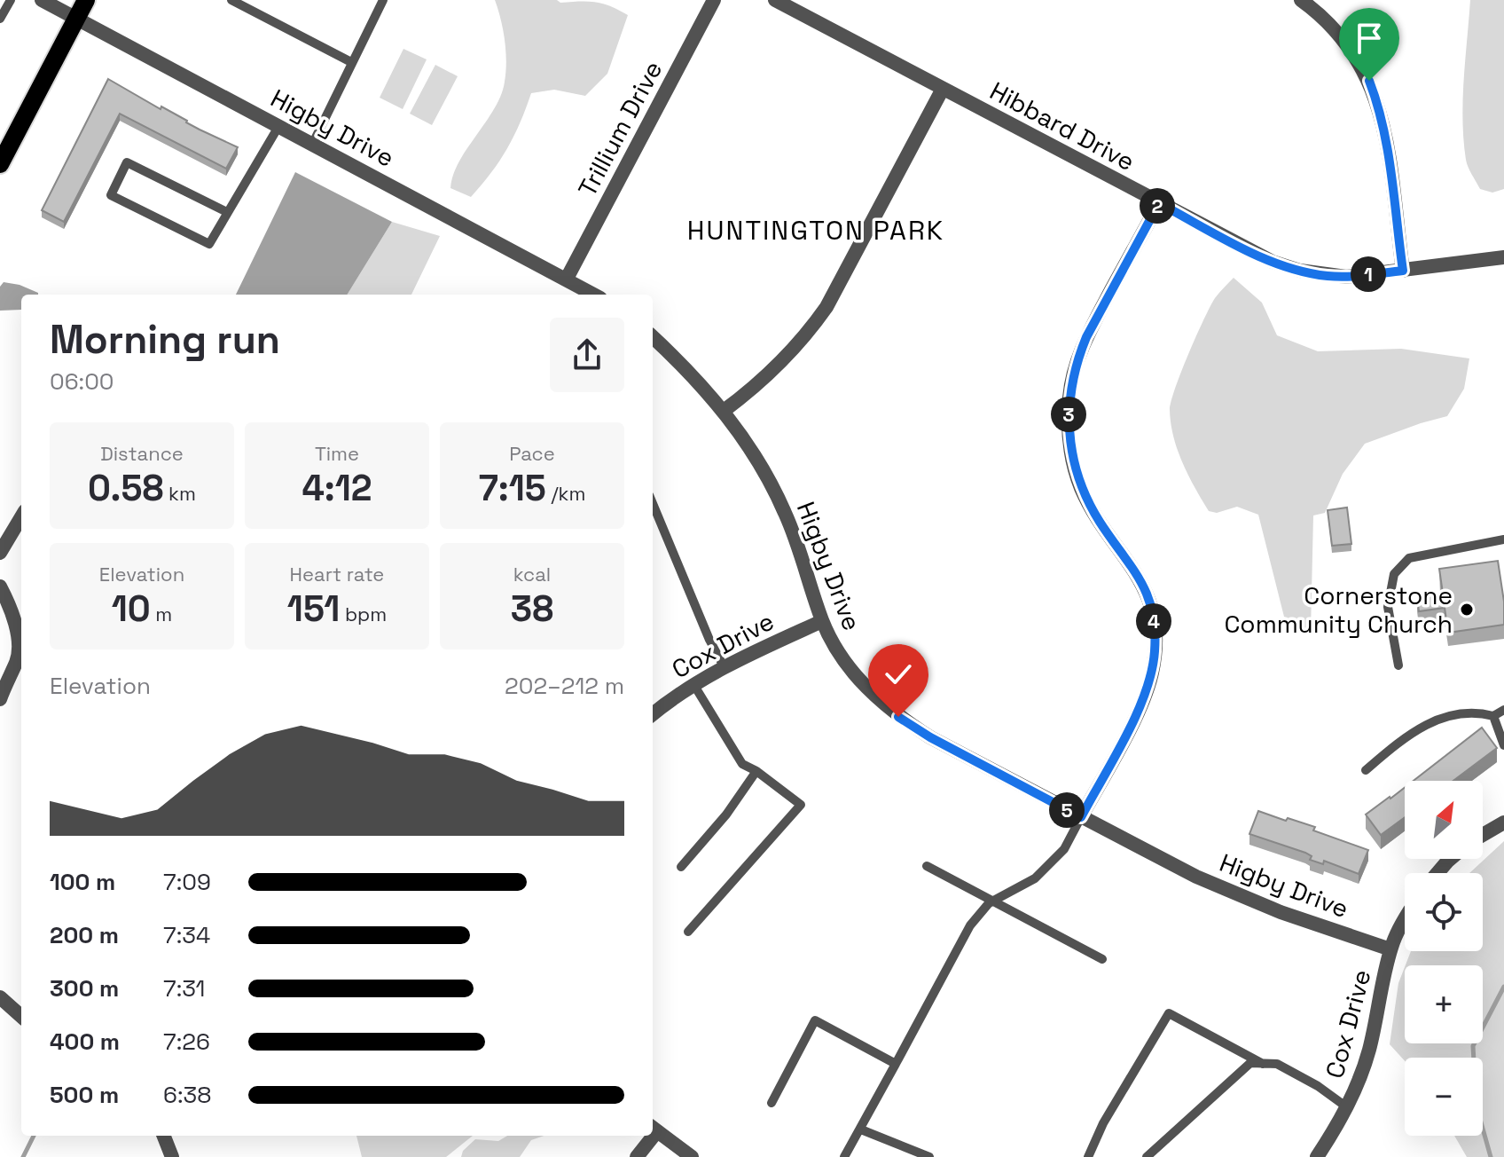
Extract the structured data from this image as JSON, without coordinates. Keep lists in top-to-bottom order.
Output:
{
  "streets": {
    "street": [
      "Hibbard Drive",
      "Higby Drive",
      "Trillium Drive",
      "Cox Drive"
    ]
  },
  "crossings": [
    ["Higby Drive", "Trillium Drive"],
    ["Higby Drive", "Cox Drive"]
  ],
  "districts": ["HUNTINGTON PARK"],
  "places": ["Cornerstone Community Church"],
  "north": "top right",
  "page": {
    "pins": [
      "2",
      "1",
      "3",
      "4",
      "5"
    ],
    "heading": ["Morning run", "06:00"],
    "stats": [
      ["Distance", "0.58 km"],
      ["Time", "4:12"],
      ["Pace", "7:15 /km"],
      ["Elevation", "10 m"],
      ["Heart rate", "151 bpm"],
      ["kcal", "38"]
    ],
    "chart": ["Elevation", "202–212 m"],
    "map_buttons": ["+", "−"],
    "list": [
      {
        "name": "100 m",
        "note": "7:09"
      },
      {
        "name": "200 m",
        "note": "7:34"
      },
      {
        "name": "300 m",
        "note": "7:31"
      },
      {
        "name": "400 m",
        "note": "7:26"
      },
      {
        "name": "500 m",
        "note": "6:38"
      }
    ]
  }
}
